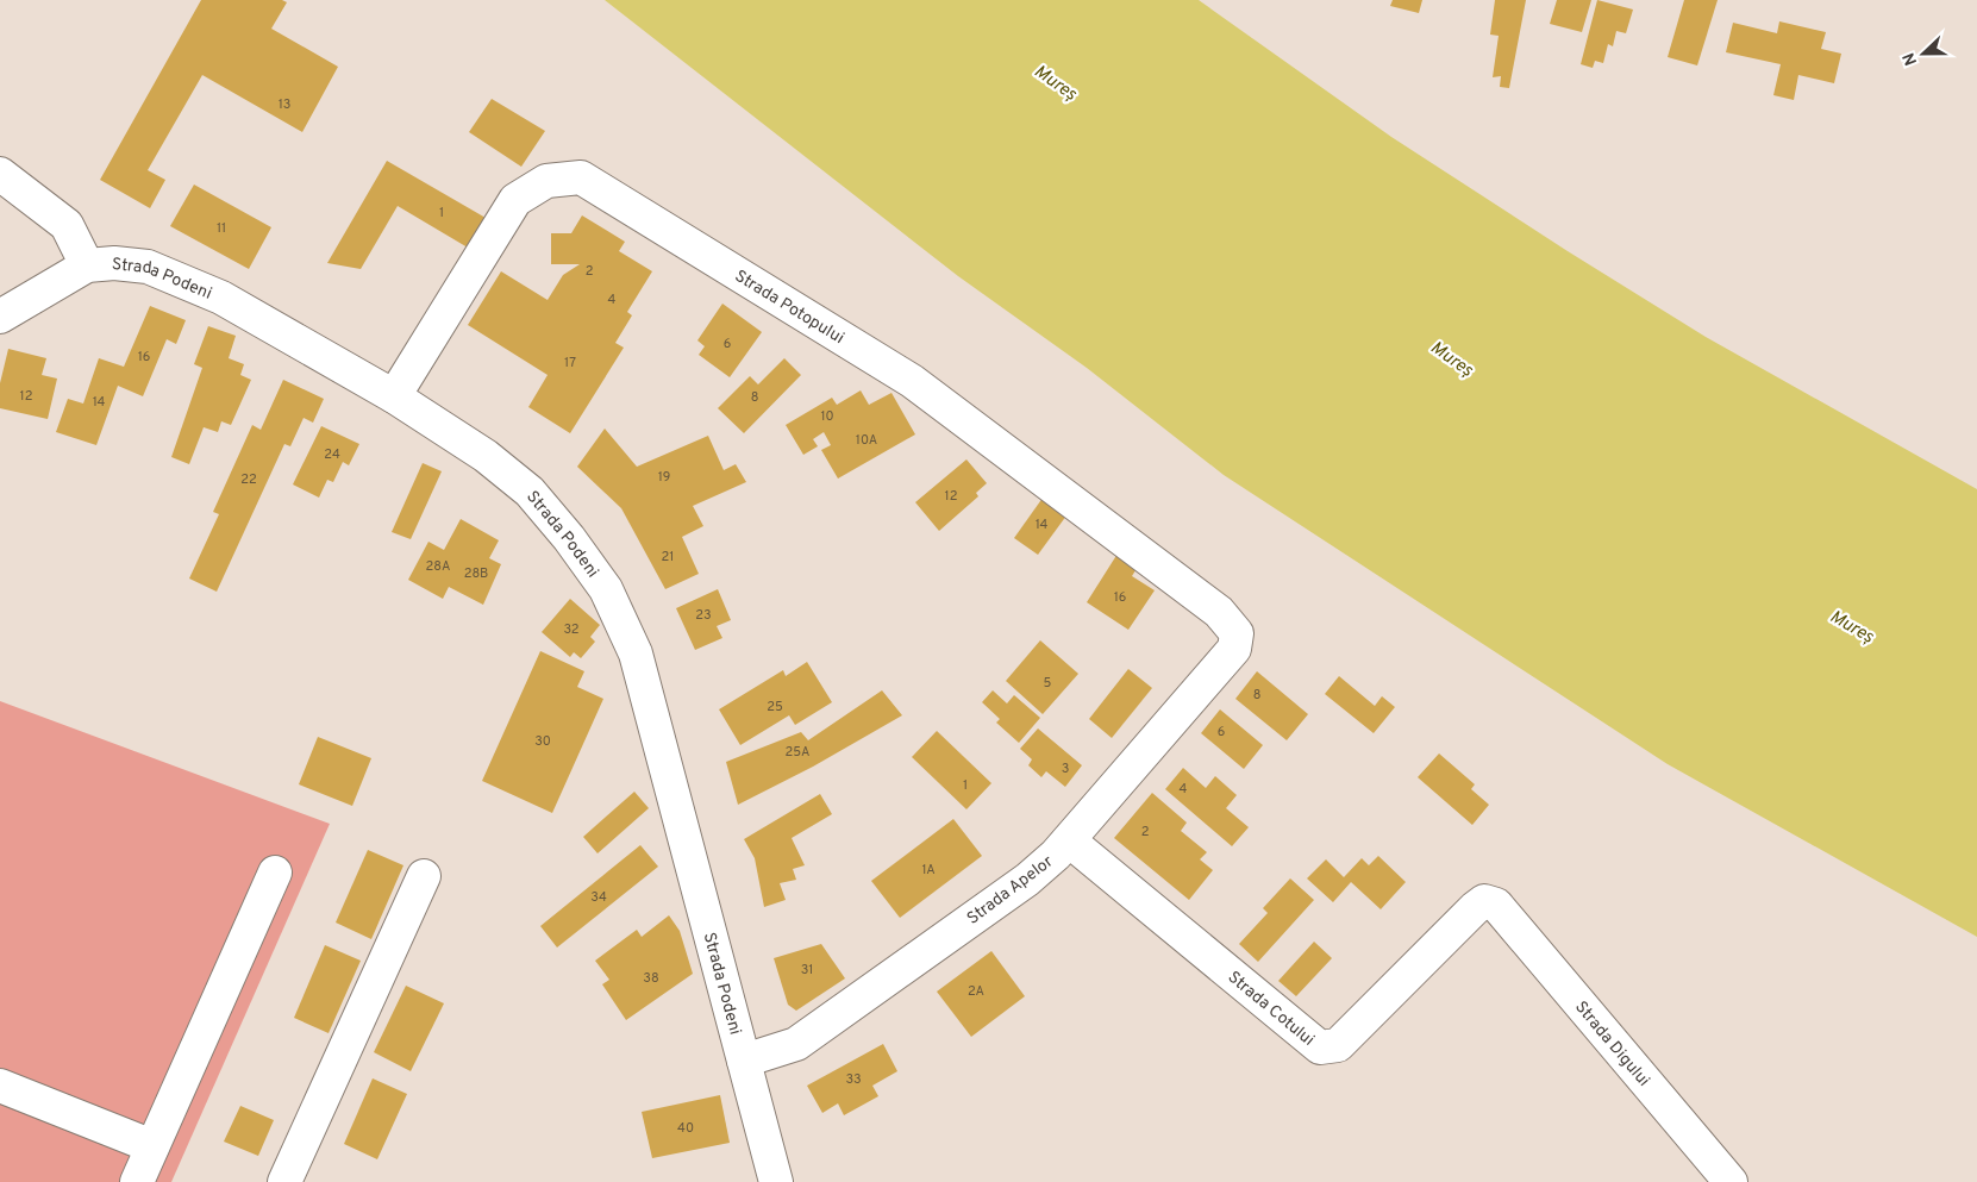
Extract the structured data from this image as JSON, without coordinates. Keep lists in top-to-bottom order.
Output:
{
  "streets": {
    "street": [
      "Strada Podeni",
      "Strada Potopului",
      "Strada Apelor",
      "Strada Cotului",
      "Strada Digului"
    ]
  },
  "crossings": [
    ["Strada Podeni", "Strada Potopului"],
    ["Strada Podeni", "Strada Apelor"],
    ["Strada Potopului", "Strada Apelor"],
    ["Strada Apelor", "Strada Cotului"],
    ["Strada Cotului", "Strada Digului"]
  ],
  "water": ["Mureș"],
  "house_numbers": [
    "13",
    "1",
    "11",
    "2",
    "4",
    "6",
    "16",
    "17",
    "12",
    "8",
    "14",
    "10",
    "10A",
    "24",
    "19",
    "22",
    "12",
    "14",
    "21",
    "28A",
    "28B",
    "16",
    "23",
    "32",
    "5",
    "8",
    "25",
    "6",
    "30",
    "25A",
    "3",
    "1",
    "4",
    "2",
    "1A",
    "34",
    "31",
    "38",
    "2A",
    "33",
    "40"
  ],
  "north": "left"
}
